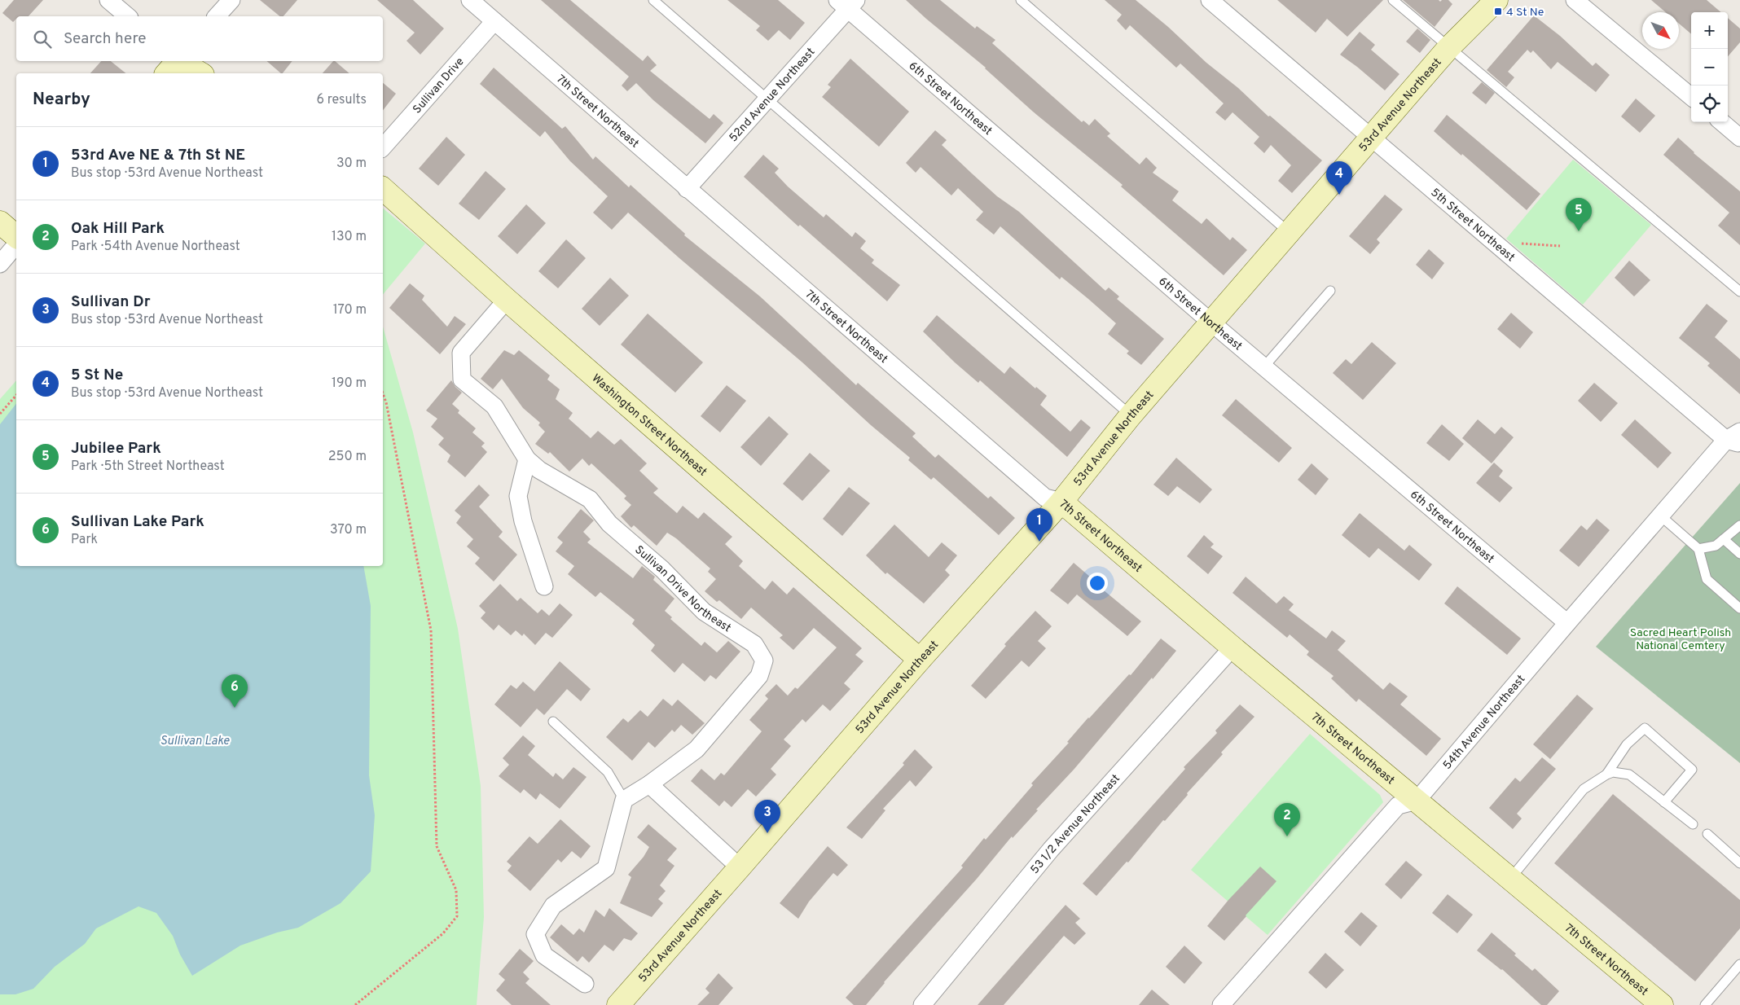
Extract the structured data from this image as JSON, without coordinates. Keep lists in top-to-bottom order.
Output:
{
  "streets": {
    "street": [
      "Sullivan Drive",
      "52nd Avenue Northeast",
      "6th Street Northeast",
      "53rd Avenue Northeast",
      "7th Street Northeast",
      "5th Street Northeast",
      "Washington Street Northeast",
      "Sullivan Drive Northeast",
      "54th Avenue Northeast",
      "53 1/2 Avenue Northeast"
    ]
  },
  "crossings": [
    ["Sullivan Drive", "7th Street Northeast"],
    ["52nd Avenue Northeast", "6th Street Northeast"],
    ["52nd Avenue Northeast", "7th Street Northeast"],
    ["6th Street Northeast", "53rd Avenue Northeast"],
    ["6th Street Northeast", "54th Avenue Northeast"],
    ["53rd Avenue Northeast", "7th Street Northeast"],
    ["53rd Avenue Northeast", "5th Street Northeast"],
    ["53rd Avenue Northeast", "Washington Street Northeast"],
    ["7th Street Northeast", "54th Avenue Northeast"],
    ["7th Street Northeast", "53 1/2 Avenue Northeast"],
    ["5th Street Northeast", "54th Avenue Northeast"],
    ["Washington Street Northeast", "Sullivan Drive Northeast"]
  ],
  "water": ["Sullivan Lake"],
  "parks": ["Sacred Heart Polish National Cemtery"],
  "places": {
    "transit": ["4 St Ne"]
  },
  "north": "bottom right",
  "page": {
    "map_buttons": ["+", "−"],
    "search": "Search here",
    "heading": ["Nearby", "6 results"],
    "list": [
      {
        "mark": "1",
        "name": "53rd Ave NE & 7th St NE",
        "note": "Bus stop · 53rd Avenue Northeast",
        "value": "30 m"
      },
      {
        "mark": "2",
        "name": "Oak Hill Park",
        "note": "Park · 54th Avenue Northeast",
        "value": "130 m"
      },
      {
        "mark": "3",
        "name": "Sullivan Dr",
        "note": "Bus stop · 53rd Avenue Northeast",
        "value": "170 m"
      },
      {
        "mark": "4",
        "name": "5 St Ne",
        "note": "Bus stop · 53rd Avenue Northeast",
        "value": "190 m"
      },
      {
        "mark": "5",
        "name": "Jubilee Park",
        "note": "Park · 5th Street Northeast",
        "value": "250 m"
      },
      {
        "mark": "6",
        "name": "Sullivan Lake Park",
        "note": "Park",
        "value": "370 m"
      }
    ],
    "pins": [
      "4",
      "5",
      "1",
      "6",
      "3",
      "2"
    ]
  }
}
